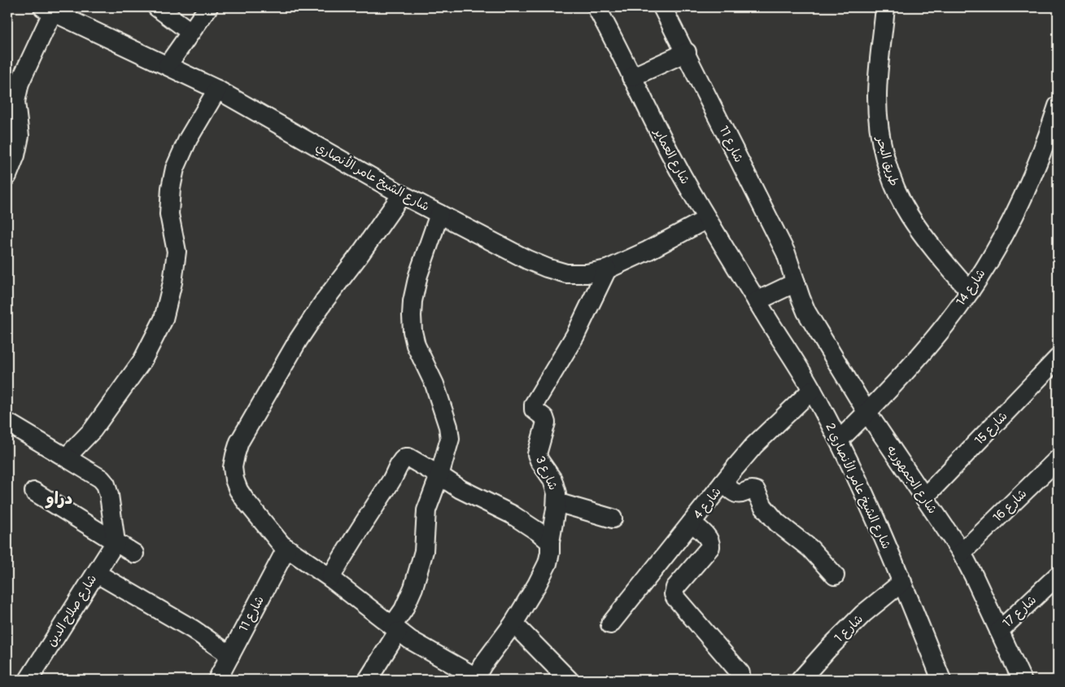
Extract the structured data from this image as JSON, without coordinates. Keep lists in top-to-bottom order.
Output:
{
  "streets": {
    "street": [
      "شارع 11",
      "شارع العماير",
      "طريق البحر",
      "شارع الشيخ عامر الأنصاري",
      "شارع 14",
      "شارع 15",
      "شارع 3",
      "شارع الجمهوريه",
      "شارع الشيخ عامر الأنصاري 2",
      "شارع 4",
      "شارع 16",
      "شارع صلاح الدين",
      "شارع 17",
      "شارع 1"
    ]
  },
  "crossings": [
    ["شارع 11", "شارع الجمهوريه"],
    ["شارع العماير", "شارع الشيخ عامر الأنصاري"],
    ["شارع العماير", "شارع الشيخ عامر الأنصاري 2"],
    ["طريق البحر", "شارع 14"],
    ["شارع الشيخ عامر الأنصاري", "شارع 3"],
    ["شارع 14", "شارع الجمهوريه"],
    ["شارع 14", "شارع الشيخ عامر الأنصاري 2"],
    ["شارع 15", "شارع الجمهوريه"],
    ["شارع الجمهوريه", "شارع 16"],
    ["شارع الجمهوريه", "شارع 17"],
    ["شارع الشيخ عامر الأنصاري 2", "شارع 4"],
    ["شارع الشيخ عامر الأنصاري 2", "شارع 1"]
  ],
  "districts": ["دراو"]
}
